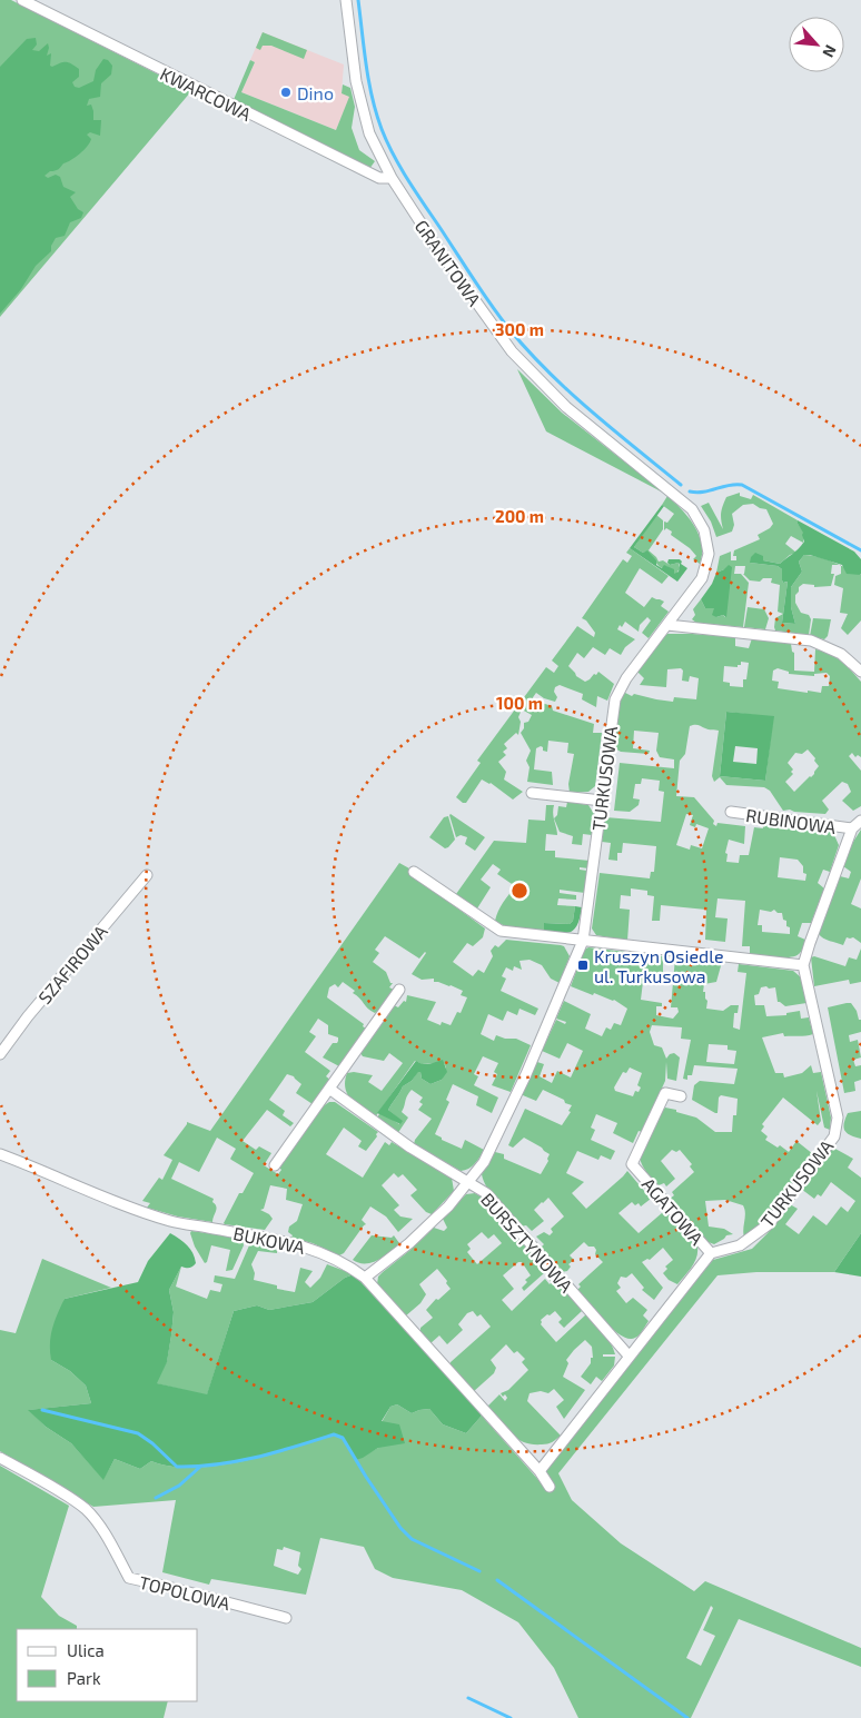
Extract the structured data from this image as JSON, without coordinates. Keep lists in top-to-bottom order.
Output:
{
  "streets": {
    "street": [
      "KWARCOWA",
      "GRANITOWA",
      "TURKUSOWA",
      "RUBINOWA",
      "SZAFIROWA",
      "AGATOWA",
      "BUKOWA",
      "BURSZTYNOWA",
      "TOPOLOWA"
    ]
  },
  "crossings": [
    ["KWARCOWA", "GRANITOWA"],
    ["GRANITOWA", "TURKUSOWA"],
    ["TURKUSOWA", "AGATOWA"],
    ["TURKUSOWA", "BUKOWA"],
    ["TURKUSOWA", "BURSZTYNOWA"]
  ],
  "places": {
    "other": ["Dino"],
    "transit": ["Kruszyn Osiedle ul. Turkusowa"]
  },
  "legend": ["Ulica", "Park"],
  "north": "bottom right",
  "rings": ["300 m", "200 m", "100 m"]
}
